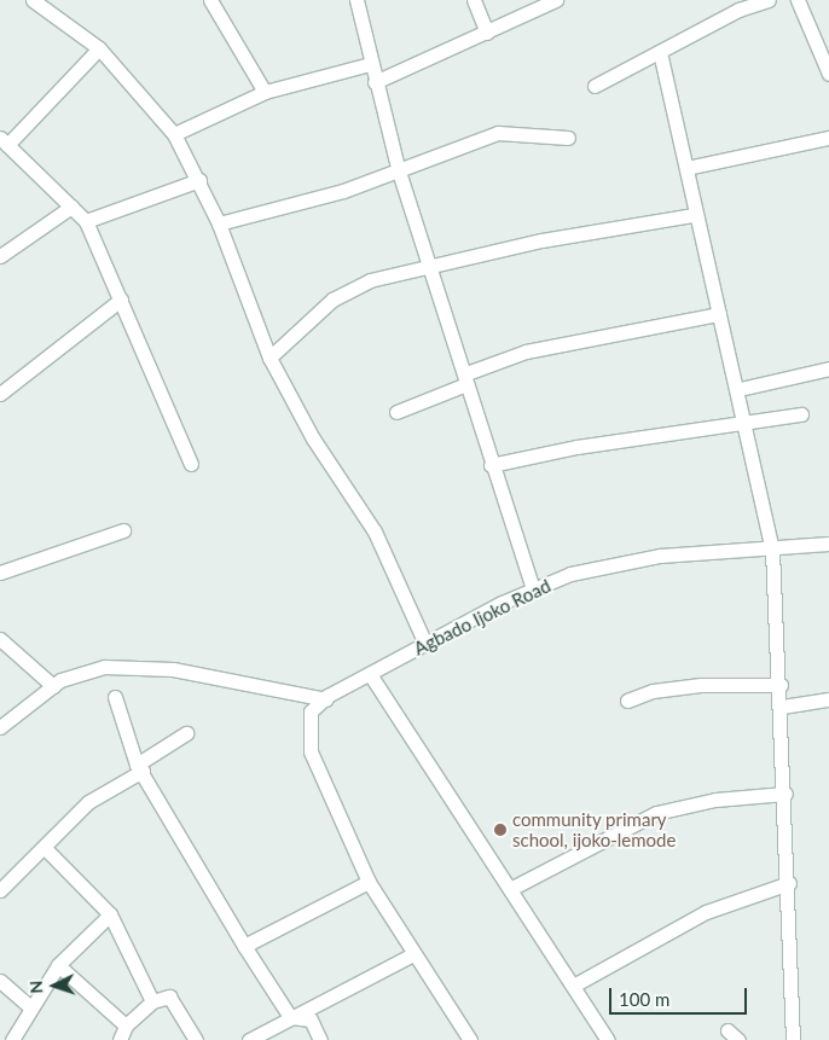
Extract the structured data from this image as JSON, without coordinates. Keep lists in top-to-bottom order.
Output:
{
  "streets": {
    "street": ["Agbado Ijoko Road"]
  },
  "places": ["community primary school, ijoko-lemode"],
  "scale_bar": "100 m",
  "north": "left"
}
